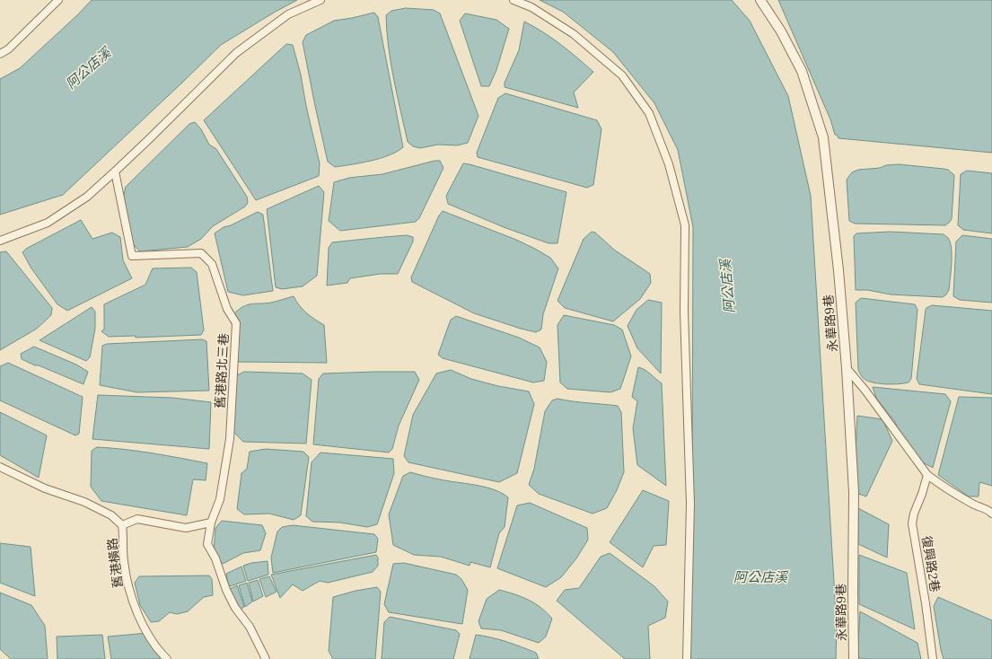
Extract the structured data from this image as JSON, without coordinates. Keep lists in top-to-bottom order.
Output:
{
  "streets": {
    "street": [
      "永華路9巷",
      "舊港路北三巷",
      "舊港橫路",
      "復興路2巷"
    ]
  },
  "water": ["阿公店溪"]
}
